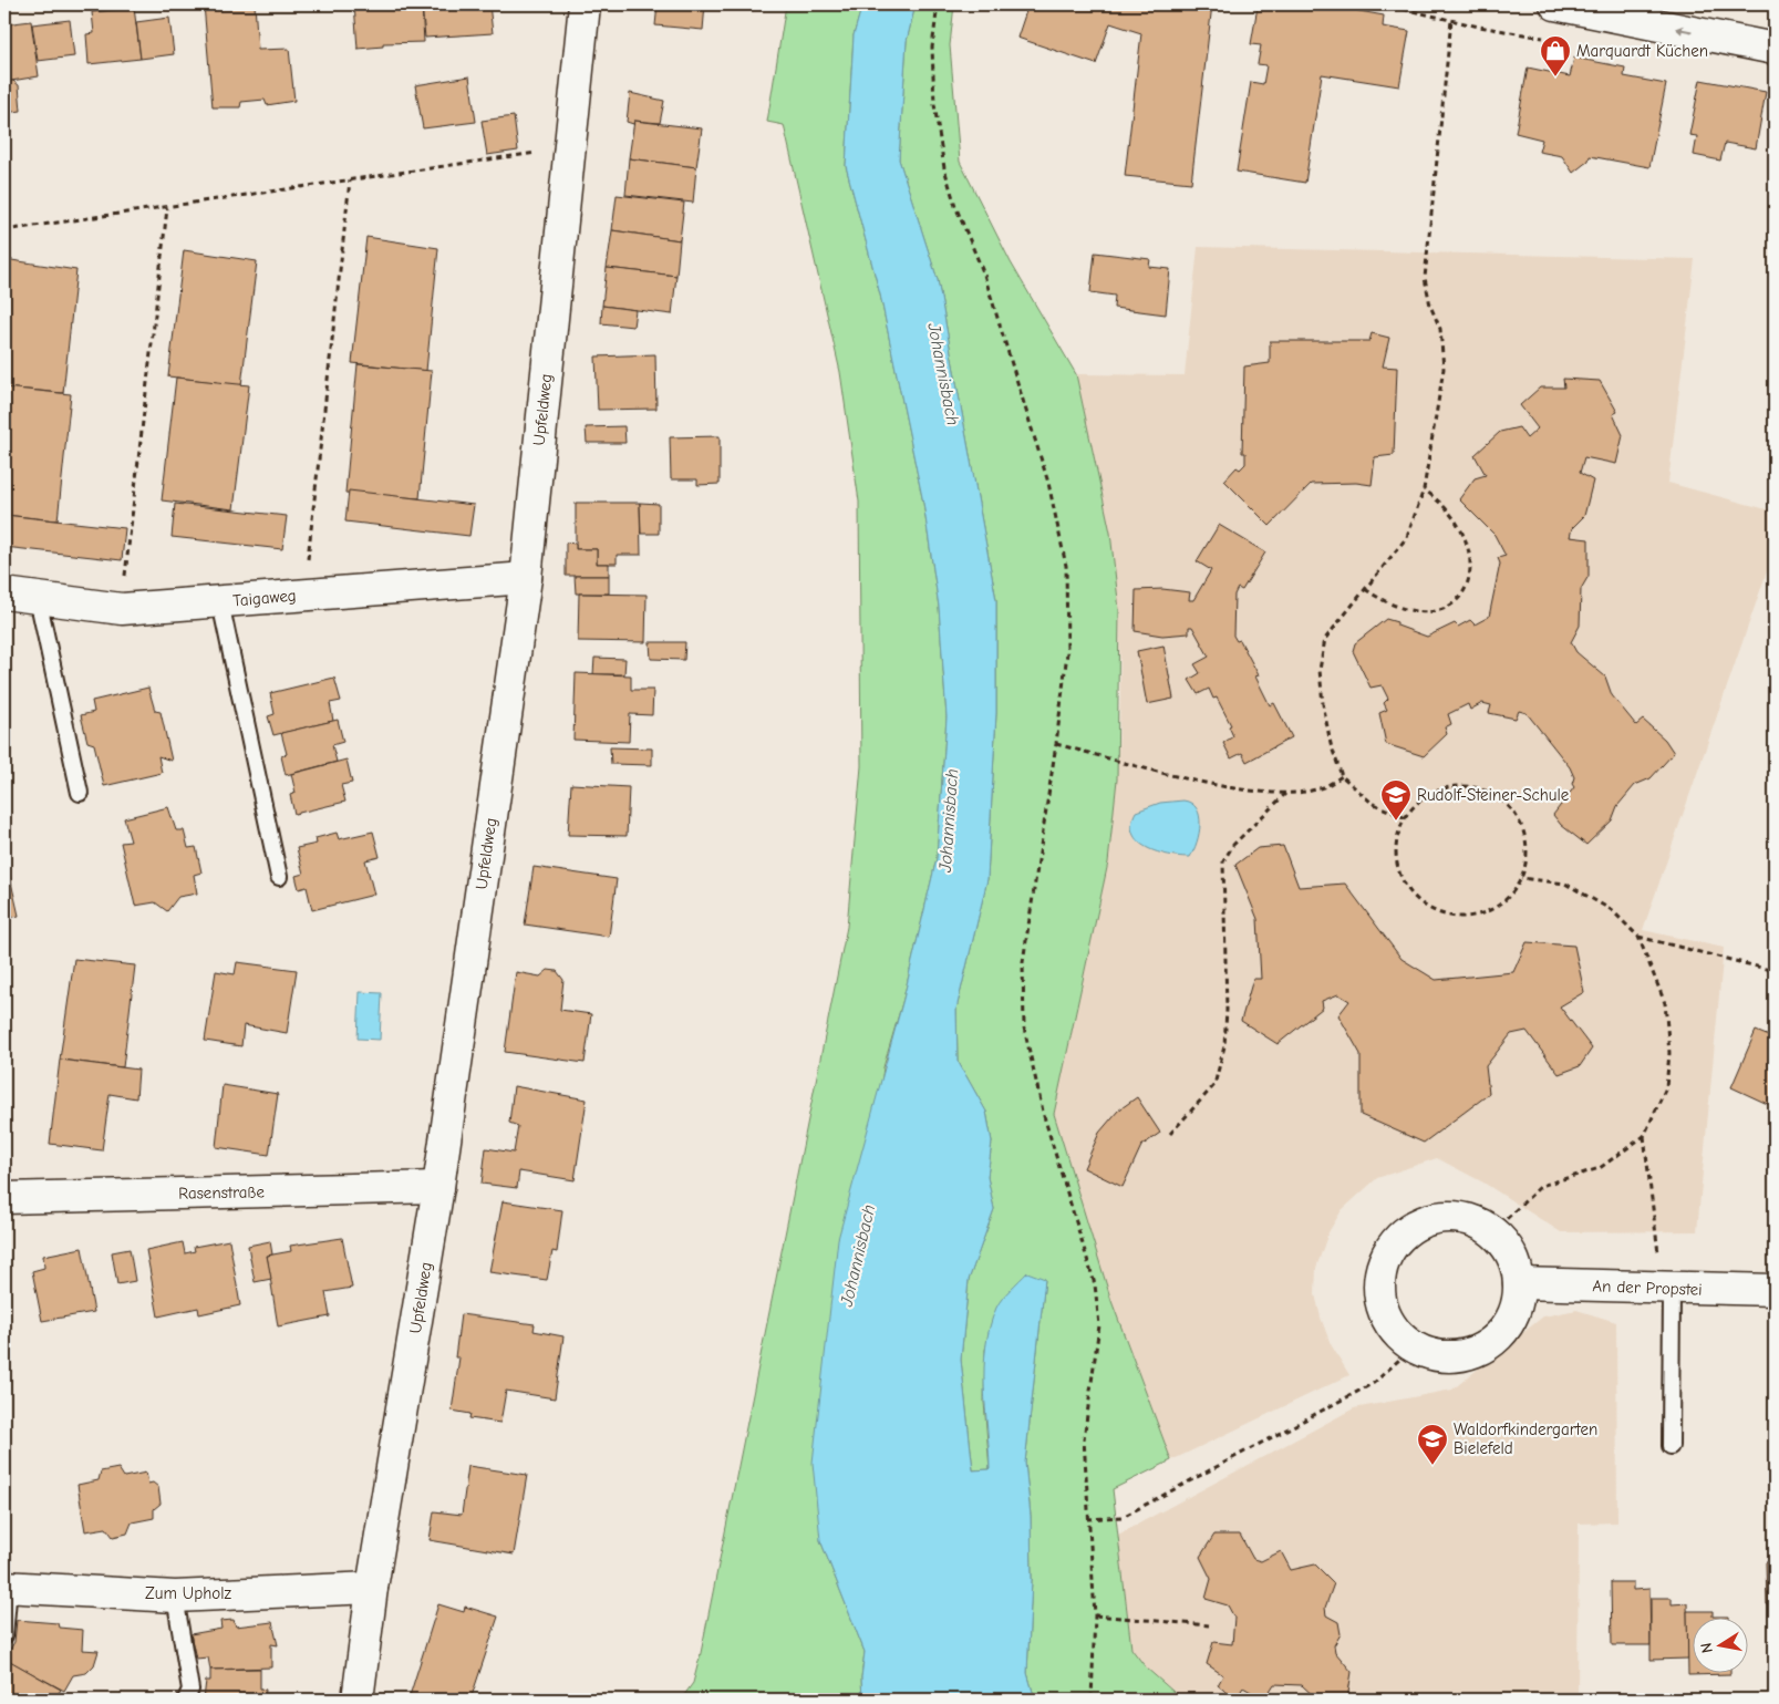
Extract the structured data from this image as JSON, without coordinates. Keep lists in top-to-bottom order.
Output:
{
  "streets": {
    "street": [
      "Upfeldweg",
      "Taigaweg",
      "Rasenstraße",
      "An der Propstei",
      "Zum Upholz"
    ]
  },
  "crossings": [
    ["Upfeldweg", "Taigaweg"],
    ["Upfeldweg", "Rasenstraße"],
    ["Upfeldweg", "Zum Upholz"]
  ],
  "water": ["Johannisbach"],
  "places": {
    "shop": ["Marquardt Küchen"],
    "school or university": ["Rudolf-Steiner-Schule", "Waldorfkindergarten Bielefeld"]
  },
  "north": "left"
}
